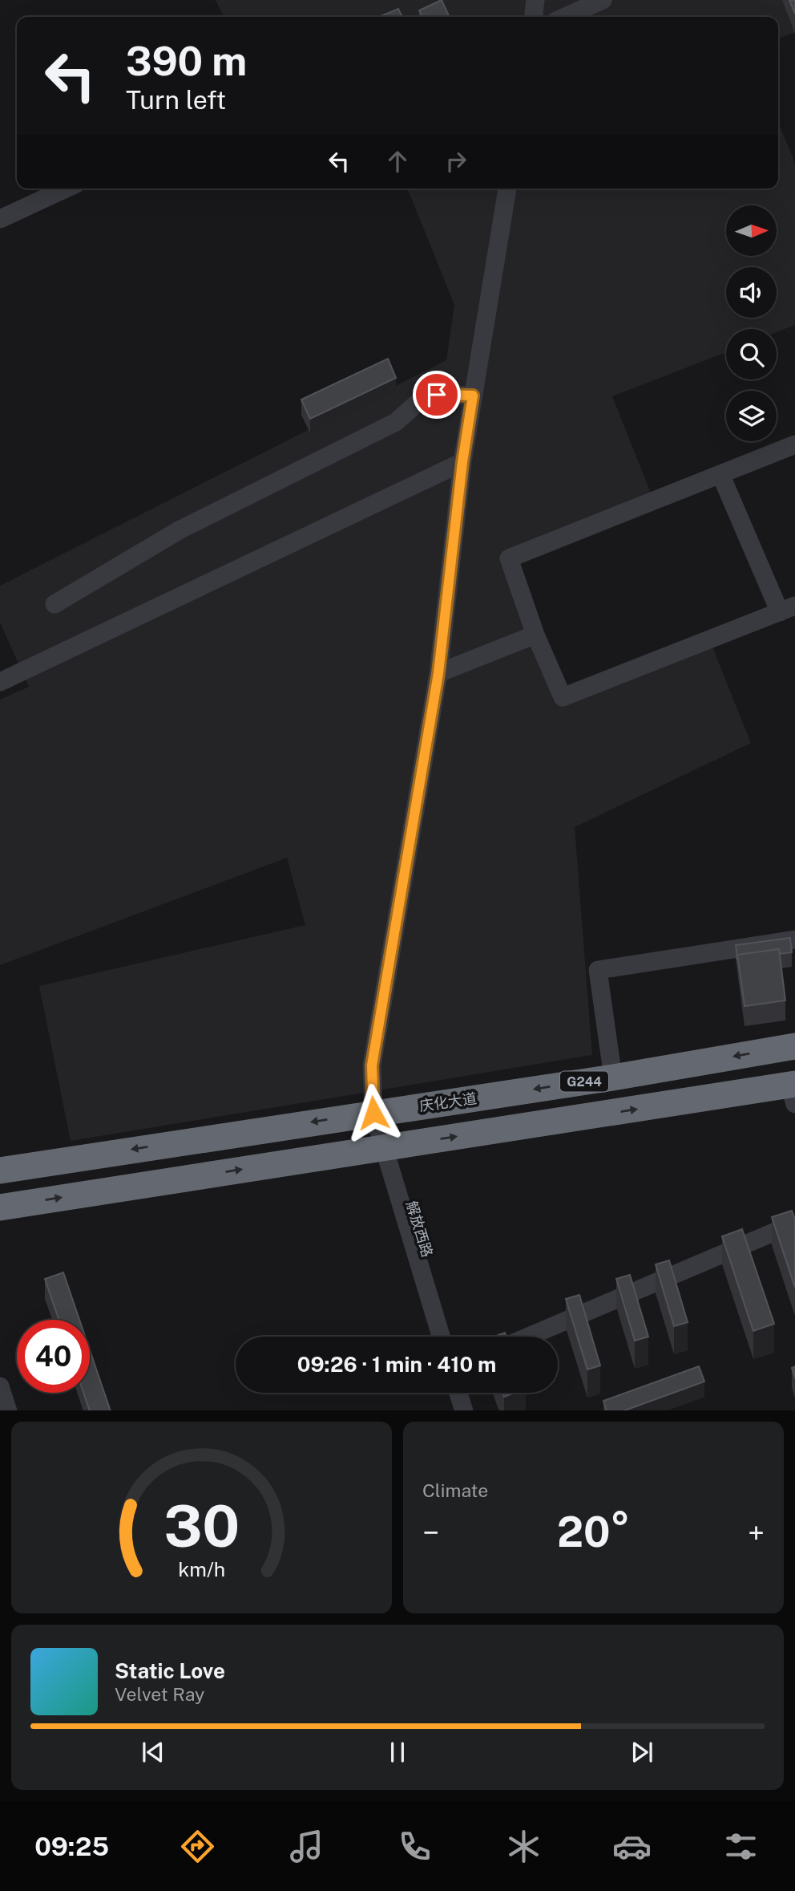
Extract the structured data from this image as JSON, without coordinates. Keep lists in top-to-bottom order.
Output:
{
  "streets": {
    "highway": ["G244", "庆化大道"],
    "street": ["解放西路"]
  },
  "crossings": [
    ["庆化大道", "解放西路"]
  ],
  "north": "right",
  "page": {
    "turn": ["390 m", "Turn left"],
    "limit": "40",
    "trip": "09:26 · 1 min · 410 m",
    "tile": "Climate",
    "heat": ["−", "20°", "+"],
    "song": ["Static Love", "Velvet Ray"],
    "tabs": "09:25",
    "gauge": ["30", "km/h"]
  }
}
